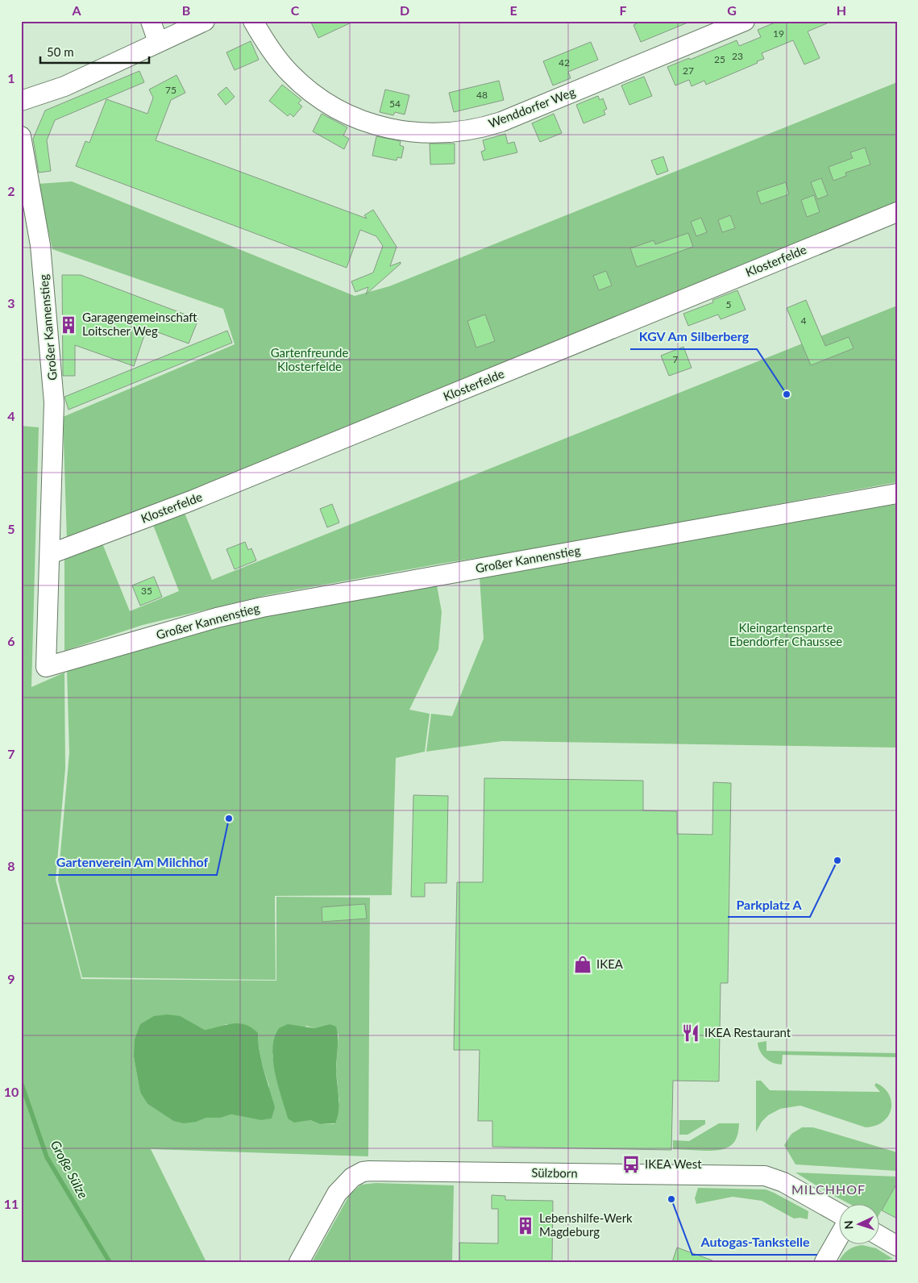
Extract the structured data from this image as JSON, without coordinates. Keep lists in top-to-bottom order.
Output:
{
  "streets": {
    "street": [
      "Wenddorfer Weg",
      "Klosterfelde",
      "Großer Kannenstieg",
      "Sülzborn"
    ]
  },
  "crossings": [
    ["Klosterfelde", "Großer Kannenstieg"]
  ],
  "districts": ["MILCHHOF"],
  "water": ["Große Sülze"],
  "parks": ["Gartenfreunde Klosterfelde", "Kleingartensparte Ebendorfer Chaussee"],
  "places": {
    "building": ["Garagengemeinschaft Loitscher Weg", "Lebenshilfe-Werk Magdeburg"],
    "other": [
      "KGV Am Silberberg",
      "Gartenverein Am Milchhof",
      "Parkplatz A",
      "Autogas-Tankstelle"
    ],
    "shop": ["IKEA"],
    "restaurant": ["IKEA Restaurant"],
    "bus stop": ["IKEA West"]
  },
  "house_numbers": [
    "19",
    "23",
    "25",
    "42",
    "27",
    "75",
    "48",
    "54",
    "5",
    "4",
    "7",
    "35"
  ],
  "scale_bar": "50 m",
  "north": "left",
  "grid": {
    "columns": [
      "A",
      "B",
      "C",
      "D",
      "E",
      "F",
      "G",
      "H"
    ],
    "rows": [
      "1",
      "2",
      "3",
      "4",
      "5",
      "6",
      "7",
      "8",
      "9",
      "10",
      "11"
    ]
  }
}
